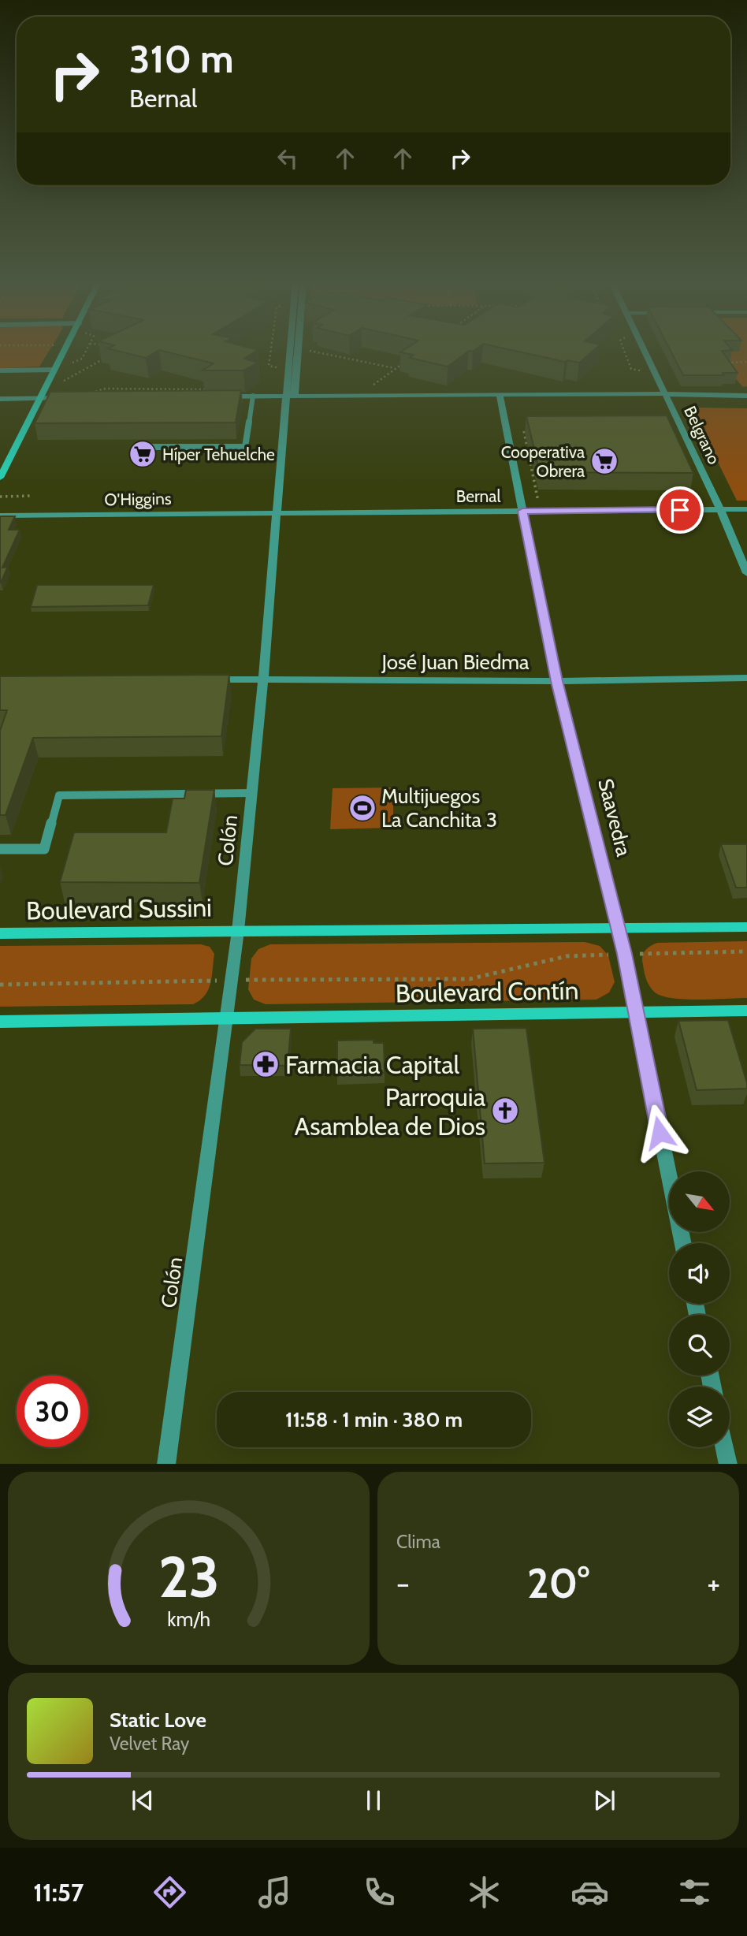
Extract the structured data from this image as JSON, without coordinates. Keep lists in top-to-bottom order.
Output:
{
  "streets": {
    "main road": ["Boulevard Sussini", "Boulevard Contín"],
    "street": [
      "Belgrano",
      "Bernal",
      "O'Higgins",
      "José Juan Biedma",
      "Saavedra",
      "Colón"
    ]
  },
  "crossings": [
    ["Belgrano", "Bernal"],
    ["Bernal", "O'Higgins"],
    ["Bernal", "Saavedra"],
    ["Bernal", "Colón"],
    ["O'Higgins", "Colón"],
    ["José Juan Biedma", "Saavedra"],
    ["José Juan Biedma", "Colón"],
    ["Saavedra", "Boulevard Contín"],
    ["Colón", "Boulevard Sussini"],
    ["Colón", "Boulevard Contín"]
  ],
  "places": {
    "supermarket": ["Híper Tehuelche", "Cooperativa Obrera"],
    "sports": ["Multijuegos La Canchita 3"],
    "pharmacy": ["Farmacia Capital"],
    "church": ["Parroquia Asamblea de Dios"]
  },
  "north": "bottom right",
  "page": {
    "turn": ["310 m", "Bernal"],
    "limit": "30",
    "trip": "11:58 · 1 min · 380 m",
    "tile": "Clima",
    "heat": ["−", "20°", "+"],
    "song": ["Static Love", "Velvet Ray"],
    "tabs": "11:57",
    "gauge": ["23", "km/h"]
  }
}
